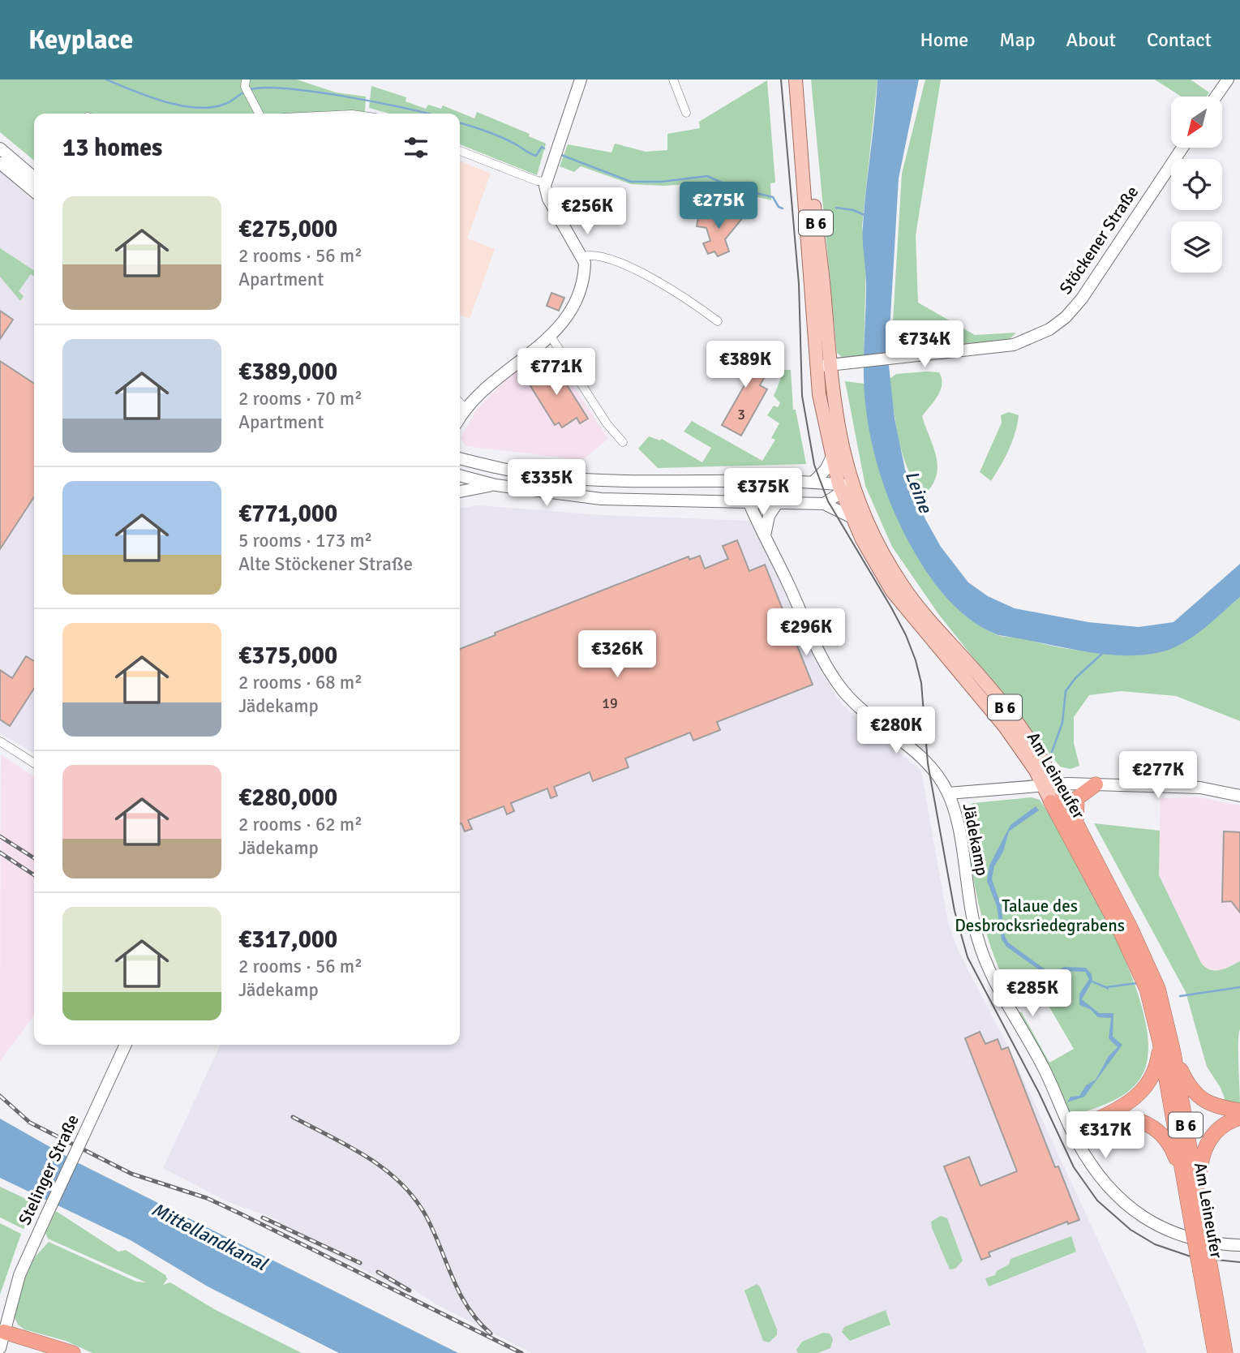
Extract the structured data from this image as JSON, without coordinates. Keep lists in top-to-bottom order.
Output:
{
  "streets": {
    "highway": ["B 6", "Am Leineufer"],
    "main road": ["Stöckener Straße", "Jädekamp", "Stelinger Straße"]
  },
  "crossings": [
    ["Stöckener Straße", "Am Leineufer"],
    ["Am Leineufer", "Jädekamp"]
  ],
  "water": ["Leine", "Mittellandkanal"],
  "parks": ["Talaue des Desbrocksriedegrabens"],
  "house_numbers": ["3", "19"],
  "north": "bottom left",
  "page": {
    "header": "Keyplace",
    "nav": [
      "Home",
      "Map",
      "About",
      "Contact"
    ],
    "heading": "13 homes",
    "price": [
      "€275K",
      "€256K",
      "€734K",
      "€389K",
      "€771K",
      "€335K",
      "€375K",
      "€296K",
      "€326K",
      "€280K",
      "€277K",
      "€285K",
      "€317K"
    ],
    "list": [
      {
        "name": "€275,000",
        "note": "2 rooms · 56 m² · Apartment"
      },
      {
        "name": "€389,000",
        "note": "2 rooms · 70 m² · Apartment"
      },
      {
        "name": "€771,000",
        "note": "5 rooms · 173 m² · Alte Stöckener Straße"
      },
      {
        "name": "€375,000",
        "note": "2 rooms · 68 m² · Jädekamp"
      },
      {
        "name": "€280,000",
        "note": "2 rooms · 62 m² · Jädekamp"
      },
      {
        "name": "€317,000",
        "note": "2 rooms · 56 m² · Jädekamp"
      }
    ]
  }
}
